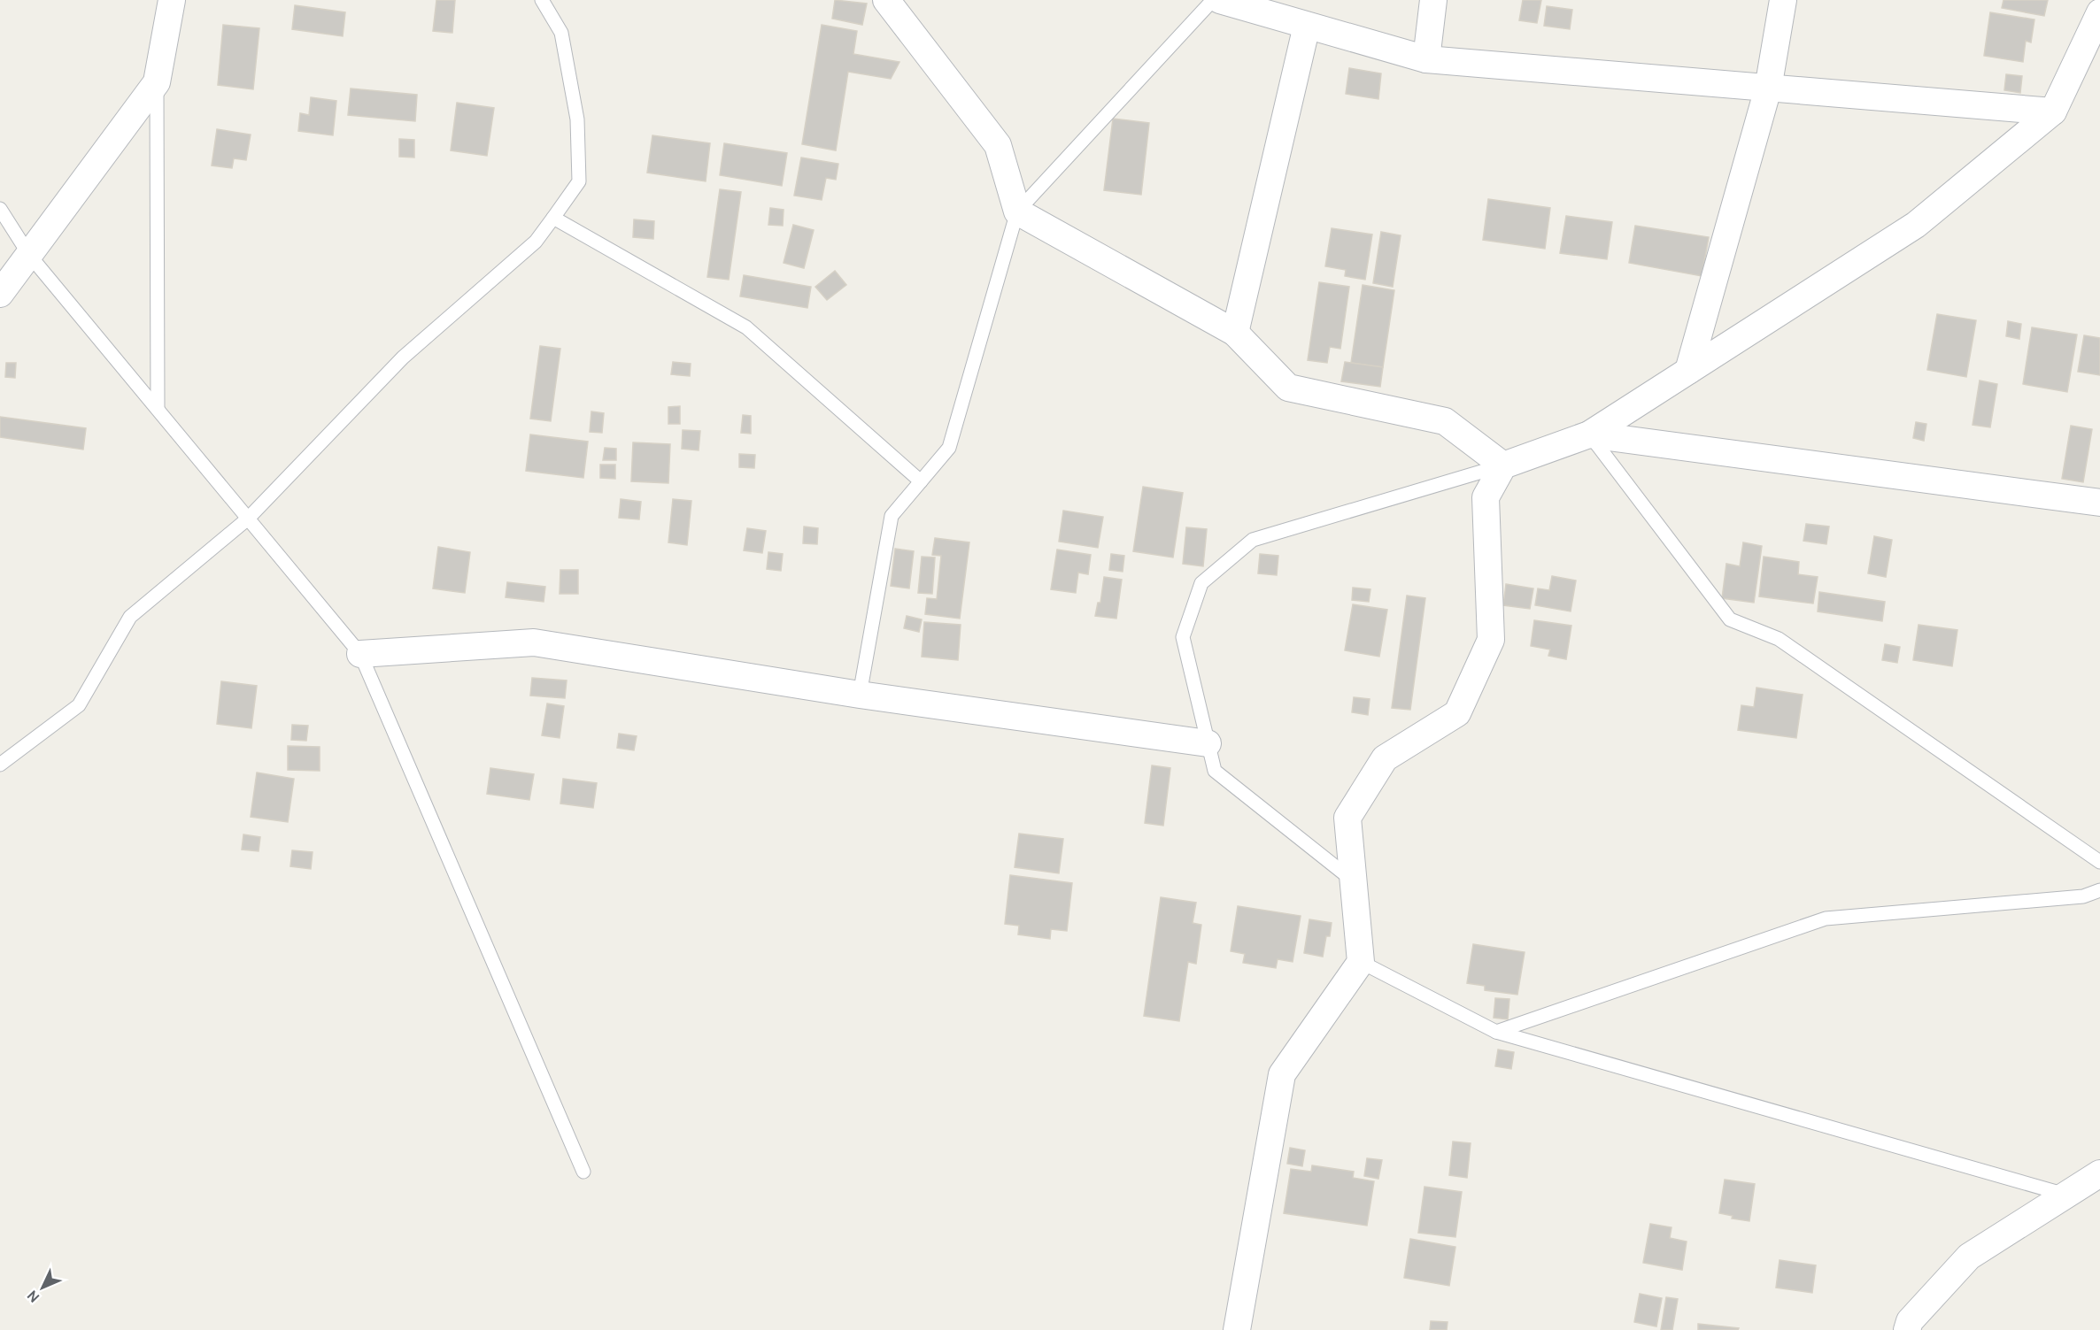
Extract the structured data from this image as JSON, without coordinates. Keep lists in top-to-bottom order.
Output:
{
  "north": "bottom left"
}
